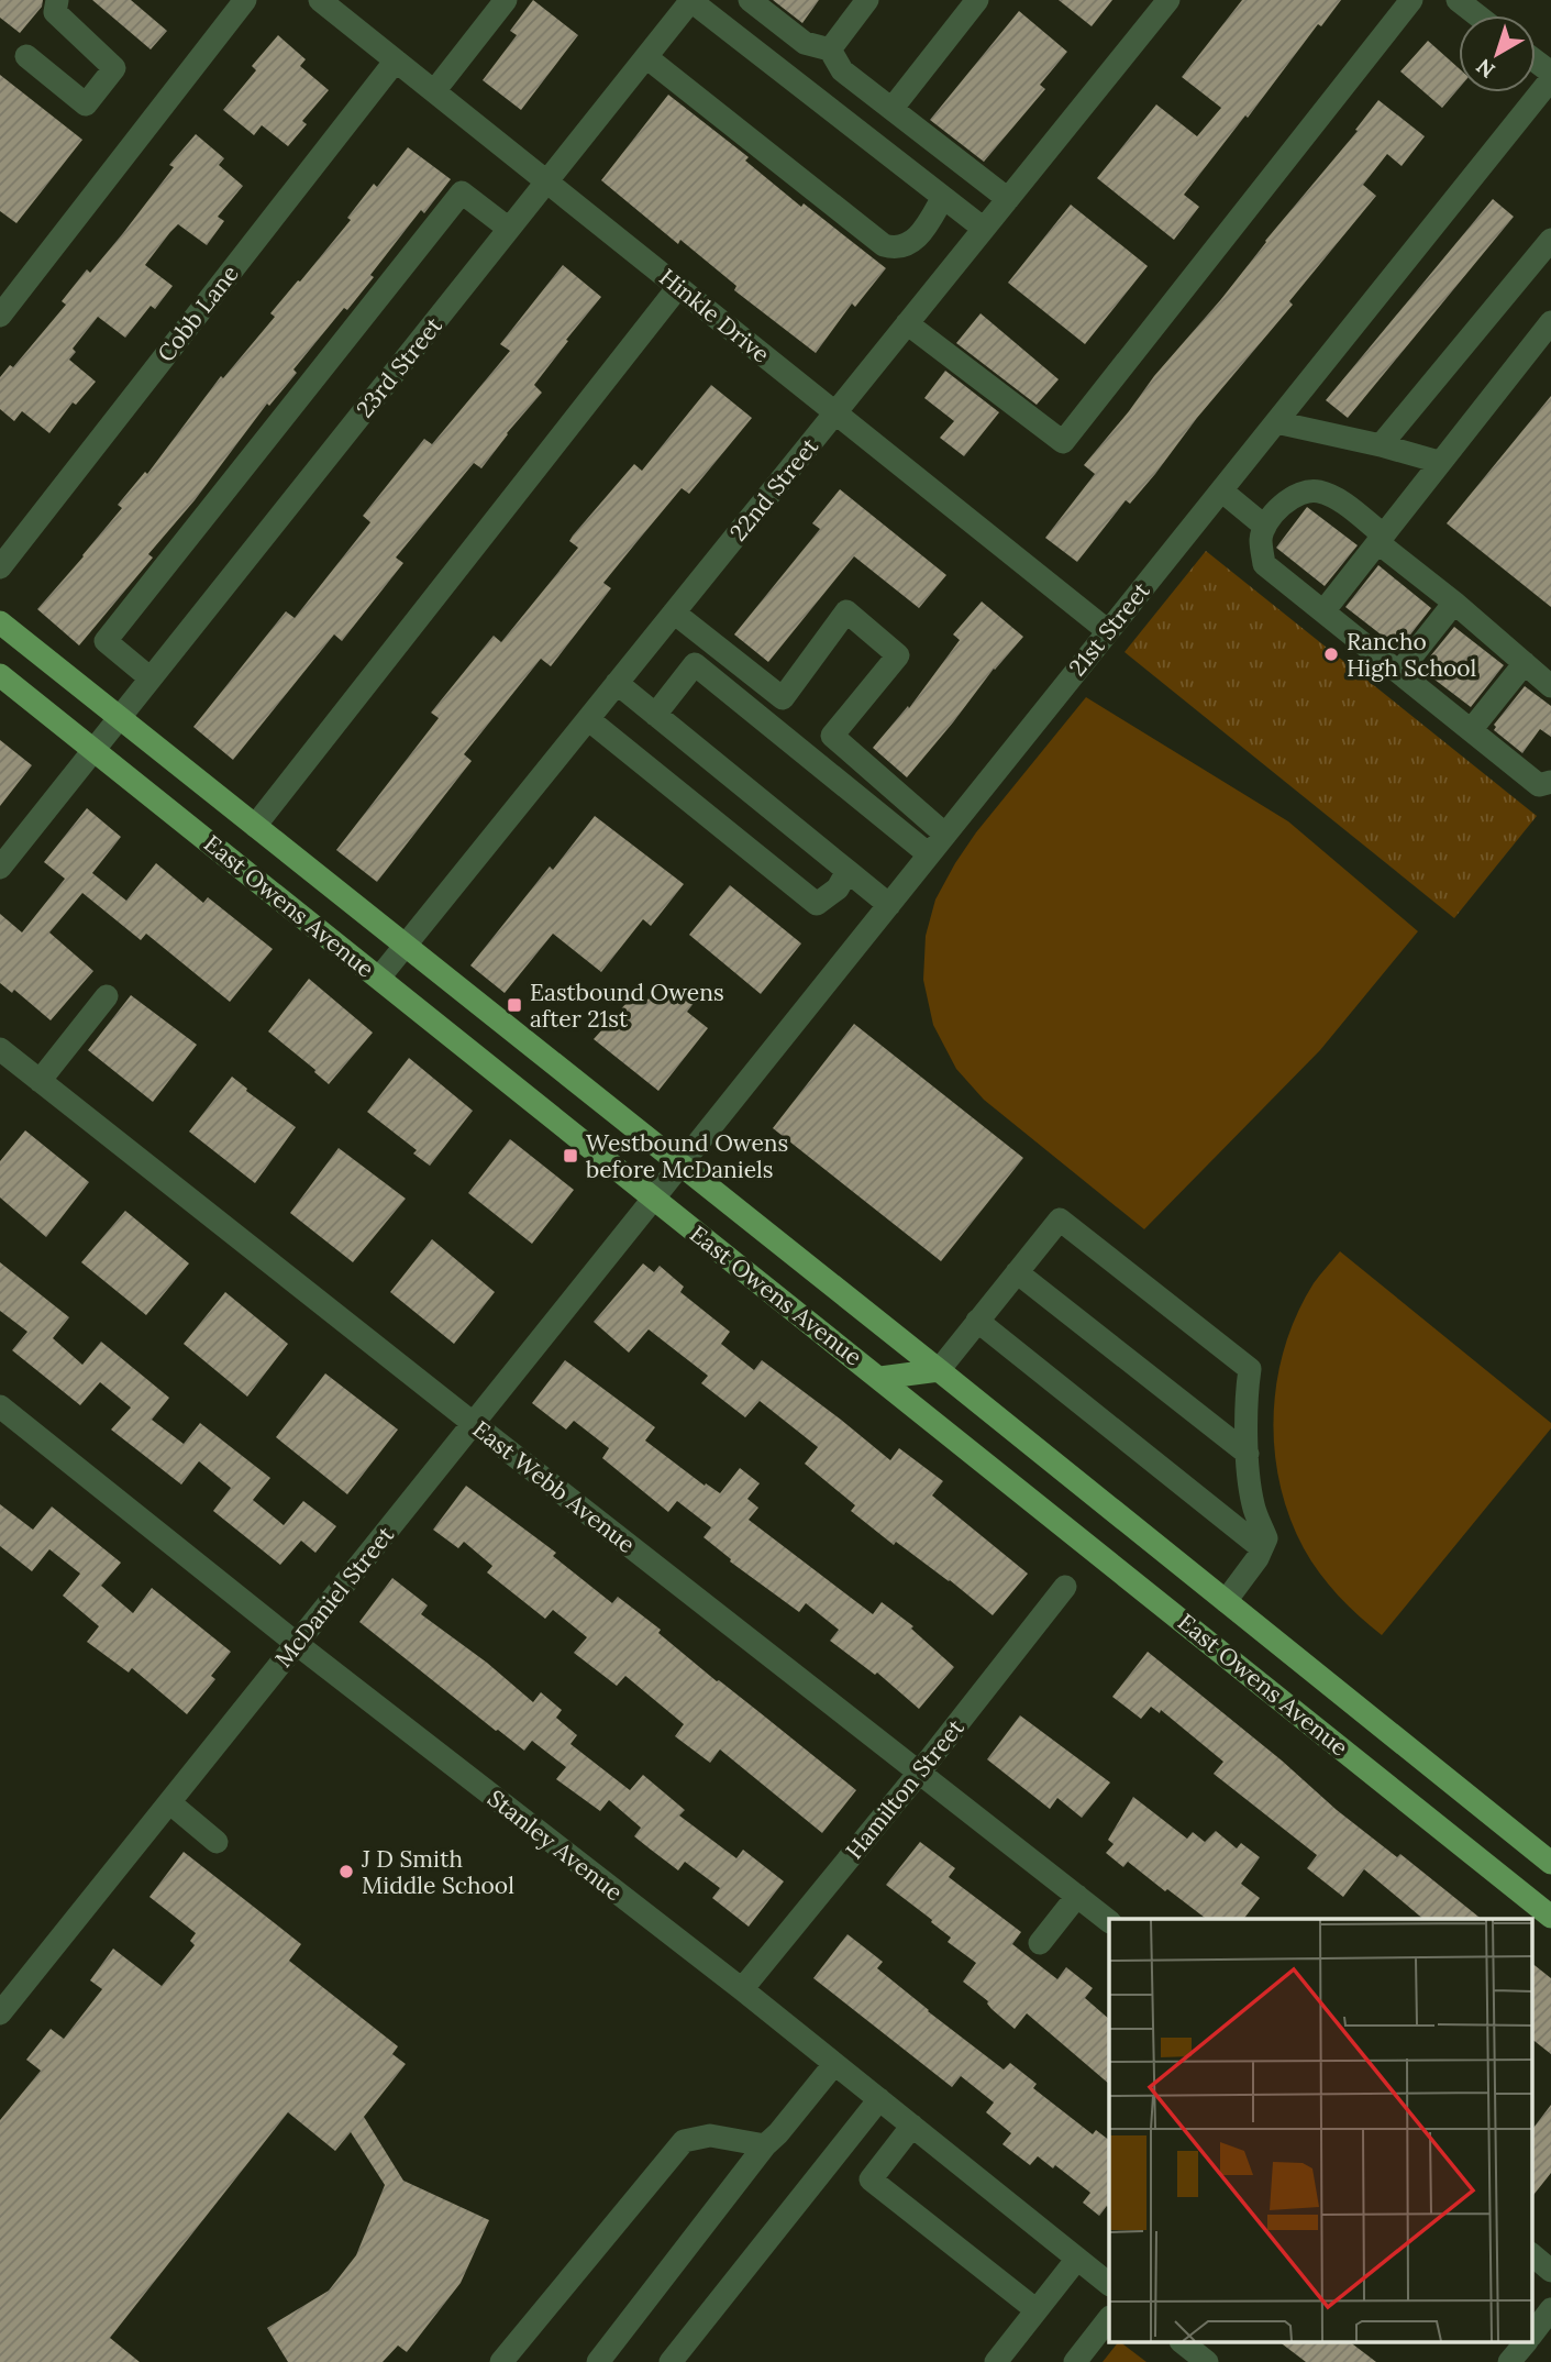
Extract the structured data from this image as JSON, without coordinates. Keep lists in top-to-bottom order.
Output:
{
  "streets": {
    "main road": ["East Owens Avenue"],
    "street": [
      "Cobb Lane",
      "Hinkle Drive",
      "23rd Street",
      "22nd Street",
      "21st Street",
      "East Webb Avenue",
      "McDaniel Street",
      "Hamilton Street",
      "Stanley Avenue"
    ]
  },
  "crossings": [
    ["Cobb Lane", "Hinkle Drive"],
    ["Hinkle Drive", "23rd Street"],
    ["Hinkle Drive", "22nd Street"],
    ["Hinkle Drive", "21st Street"],
    ["23rd Street", "East Owens Avenue"],
    ["22nd Street", "East Owens Avenue"],
    ["21st Street", "East Owens Avenue"],
    ["21st Street", "McDaniel Street"],
    ["East Owens Avenue", "McDaniel Street"],
    ["East Webb Avenue", "McDaniel Street"],
    ["East Webb Avenue", "Hamilton Street"],
    ["McDaniel Street", "Stanley Avenue"],
    ["Hamilton Street", "Stanley Avenue"]
  ],
  "places": {
    "other": ["Rancho High School", "J D Smith Middle School"],
    "transit": ["Eastbound Owens after 21st", "Westbound Owens before McDaniels"]
  },
  "north": "bottom left"
}
